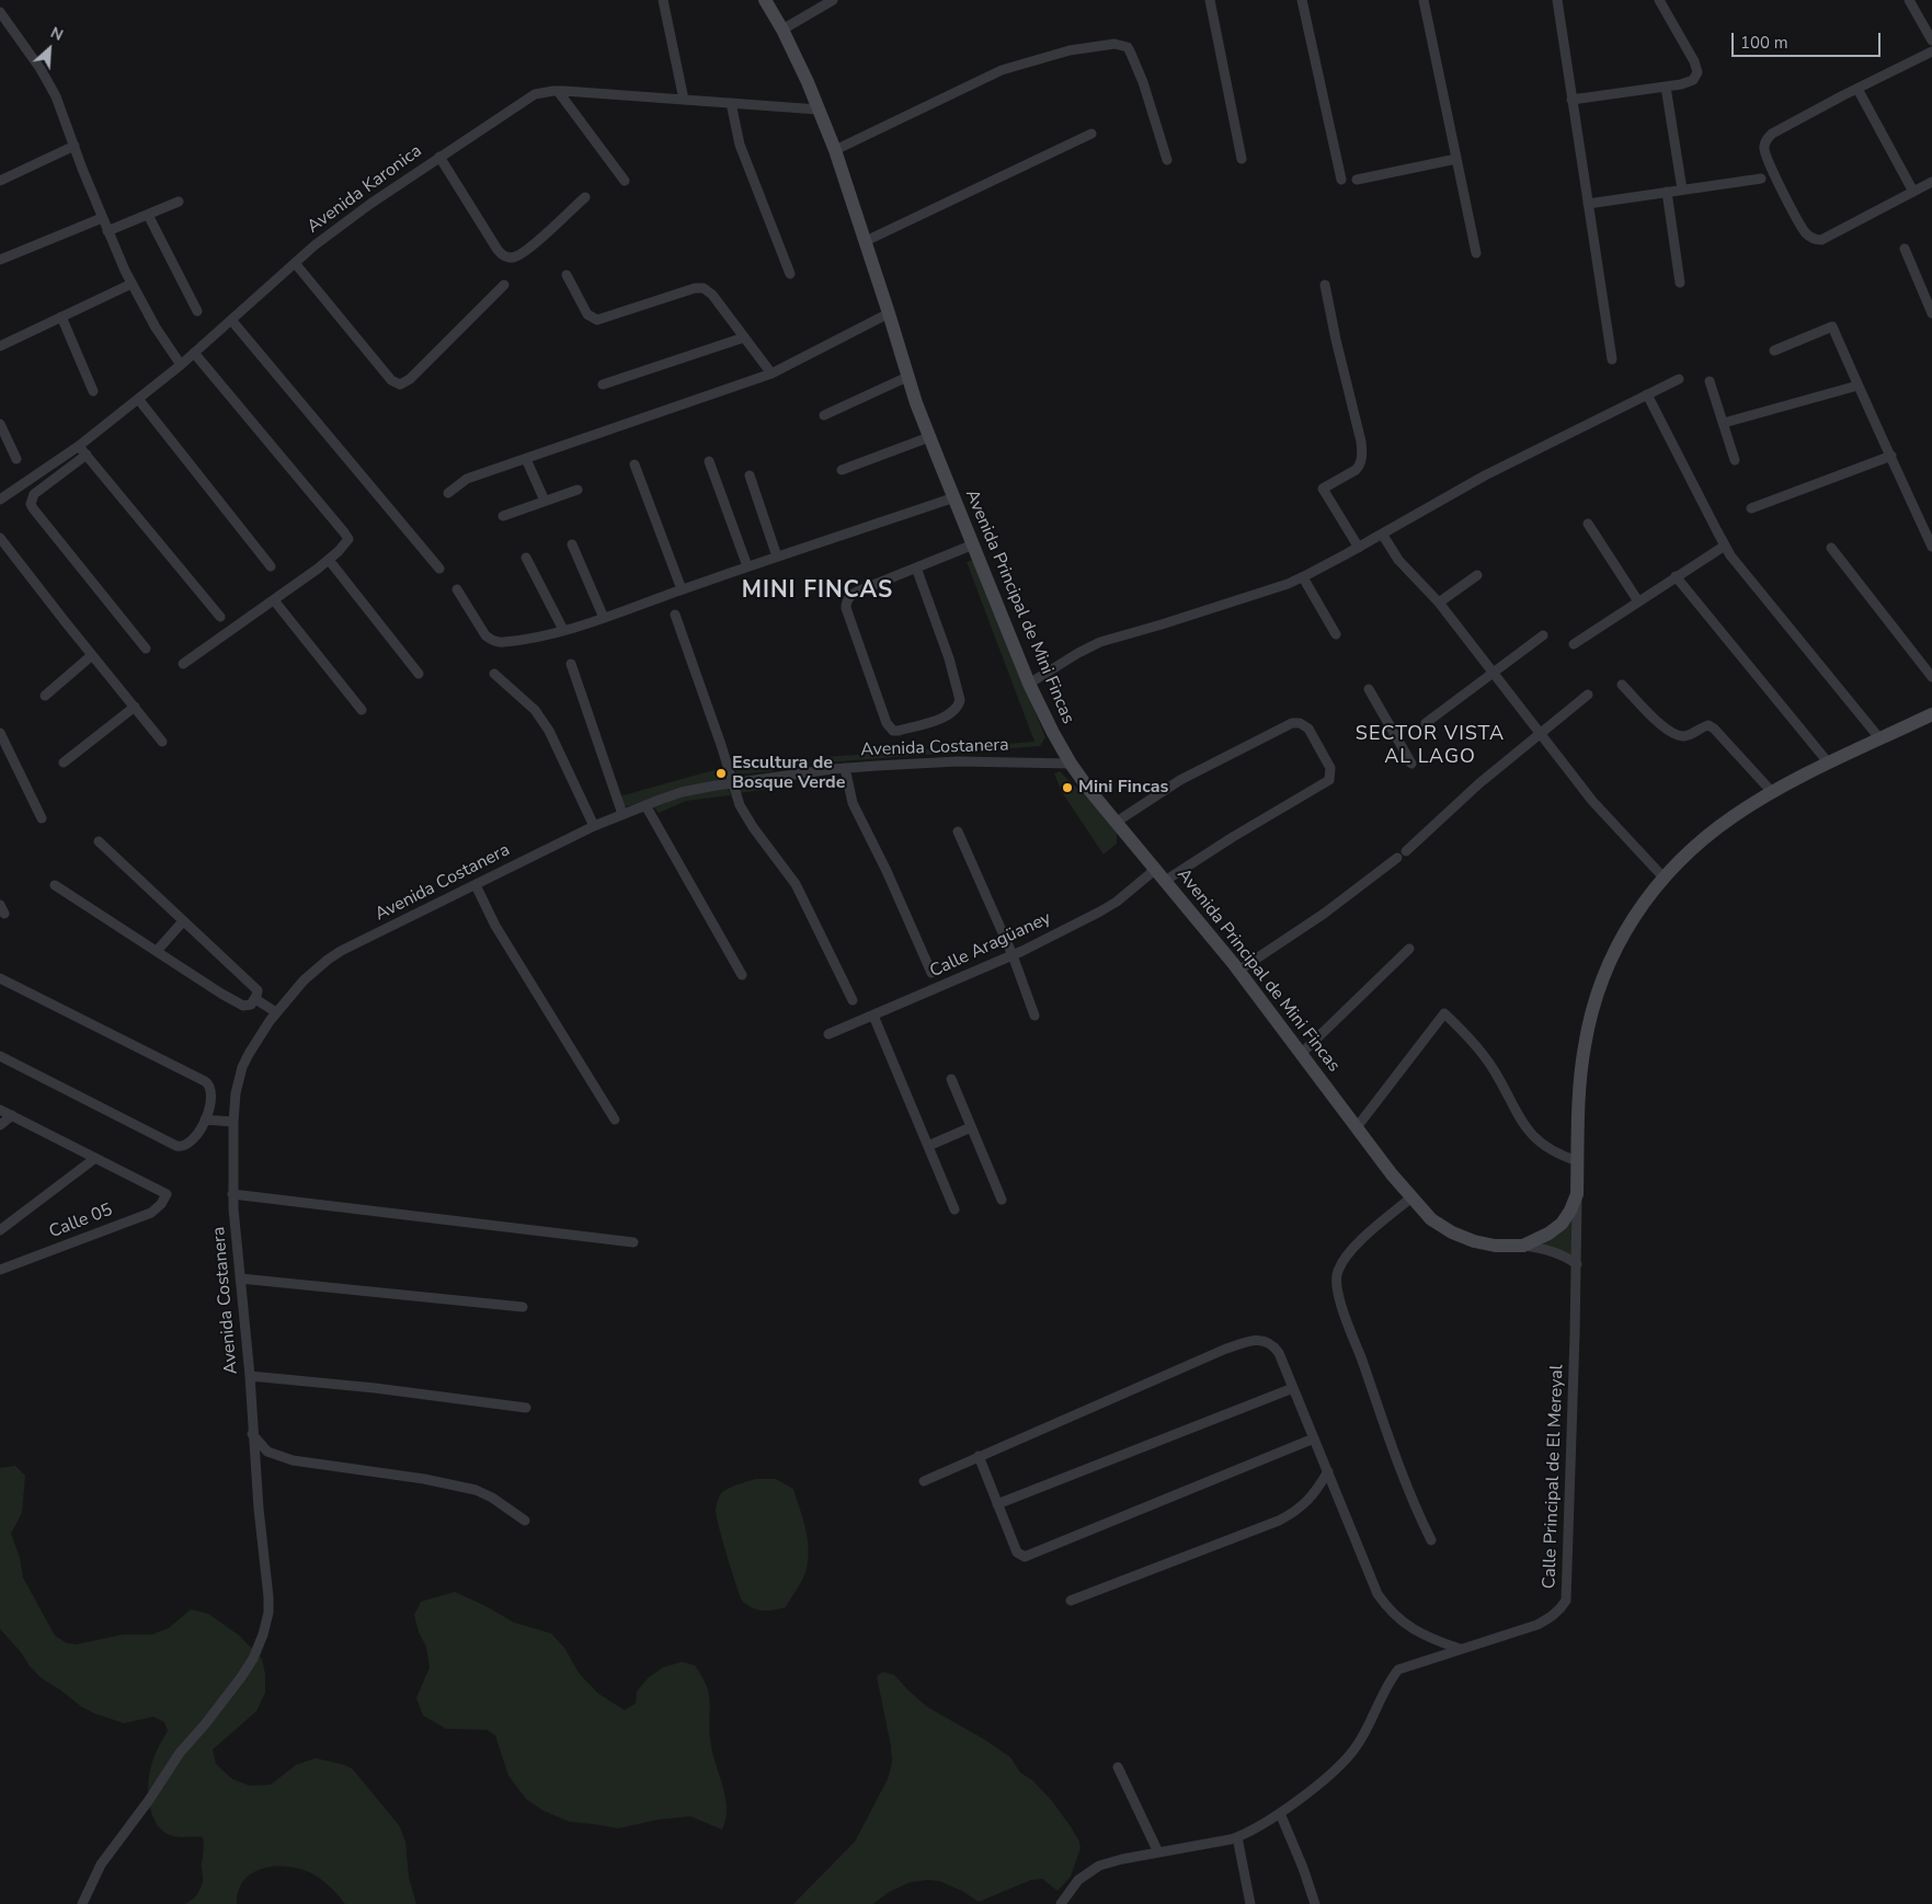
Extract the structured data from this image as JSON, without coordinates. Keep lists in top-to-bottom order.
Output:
{
  "streets": {
    "street": [
      "Avenida Karonica",
      "Avenida Principal de Mini Fincas",
      "Avenida Costanera",
      "Calle Aragüaney",
      "Calle 05",
      "Calle Principal de El Mereyal"
    ]
  },
  "crossings": [
    ["Avenida Karonica", "Avenida Principal de Mini Fincas"],
    ["Avenida Principal de Mini Fincas", "Avenida Costanera"],
    ["Avenida Principal de Mini Fincas", "Calle Aragüaney"],
    ["Avenida Principal de Mini Fincas", "Calle Principal de El Mereyal"]
  ],
  "districts": ["MINI FINCAS", "SECTOR VISTA AL LAGO"],
  "places": ["Escultura de Bosque Verde", "Mini Fincas"],
  "scale_bar": "100 m",
  "north": "top right"
}
